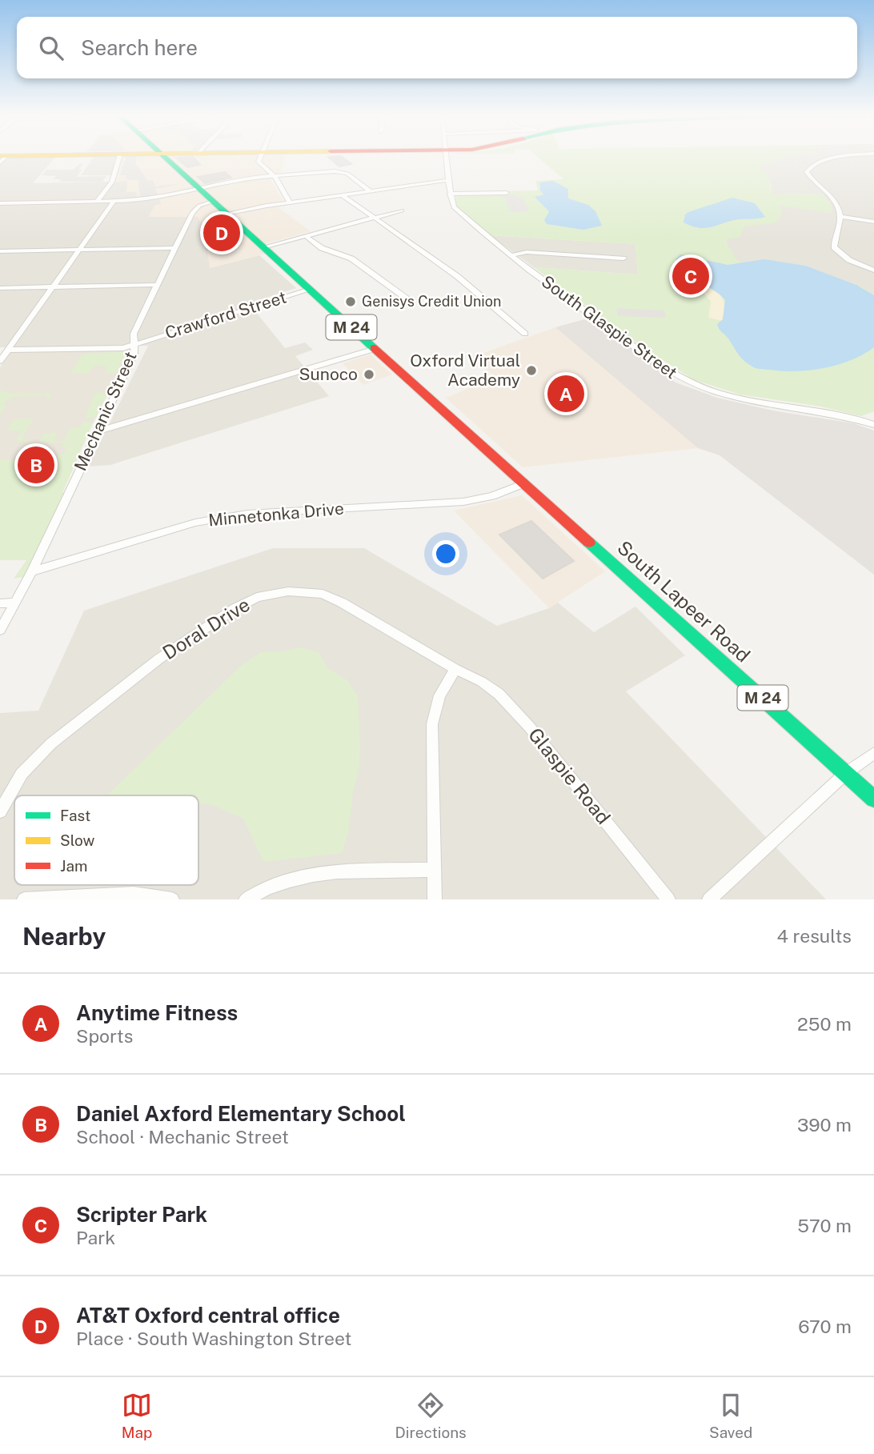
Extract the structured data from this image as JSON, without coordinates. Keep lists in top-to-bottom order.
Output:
{
  "streets": {
    "main road": ["M 24", "South Lapeer Road"],
    "street": [
      "Crawford Street",
      "South Glaspie Street",
      "Mechanic Street",
      "Minnetonka Drive",
      "Doral Drive",
      "Glaspie Road"
    ]
  },
  "crossings": [
    ["Crawford Street", "M 24"],
    ["Crawford Street", "Mechanic Street"],
    ["M 24", "Mechanic Street"],
    ["M 24", "Minnetonka Drive"],
    ["M 24", "South Lapeer Road"],
    ["Mechanic Street", "Minnetonka Drive"],
    ["Minnetonka Drive", "South Lapeer Road"],
    ["Doral Drive", "Glaspie Road"]
  ],
  "places": ["Genisys Credit Union", "Oxford Virtual Academy", "Sunoco"],
  "legend": ["Fast", "Slow", "Jam"],
  "page": {
    "search": "Search here",
    "pins": [
      "D",
      "C",
      "A",
      "B"
    ],
    "heading": ["Nearby", "4 results"],
    "list": [
      {
        "mark": "A",
        "name": "Anytime Fitness",
        "note": "Sports",
        "value": "250 m"
      },
      {
        "mark": "B",
        "name": "Daniel Axford Elementary School",
        "note": "School · Mechanic Street",
        "value": "390 m"
      },
      {
        "mark": "C",
        "name": "Scripter Park",
        "note": "Park",
        "value": "570 m"
      },
      {
        "mark": "D",
        "name": "AT&T Oxford central office",
        "note": "Place · South Washington Street",
        "value": "670 m"
      }
    ],
    "nav": ["Map", "Directions", "Saved"]
  }
}
